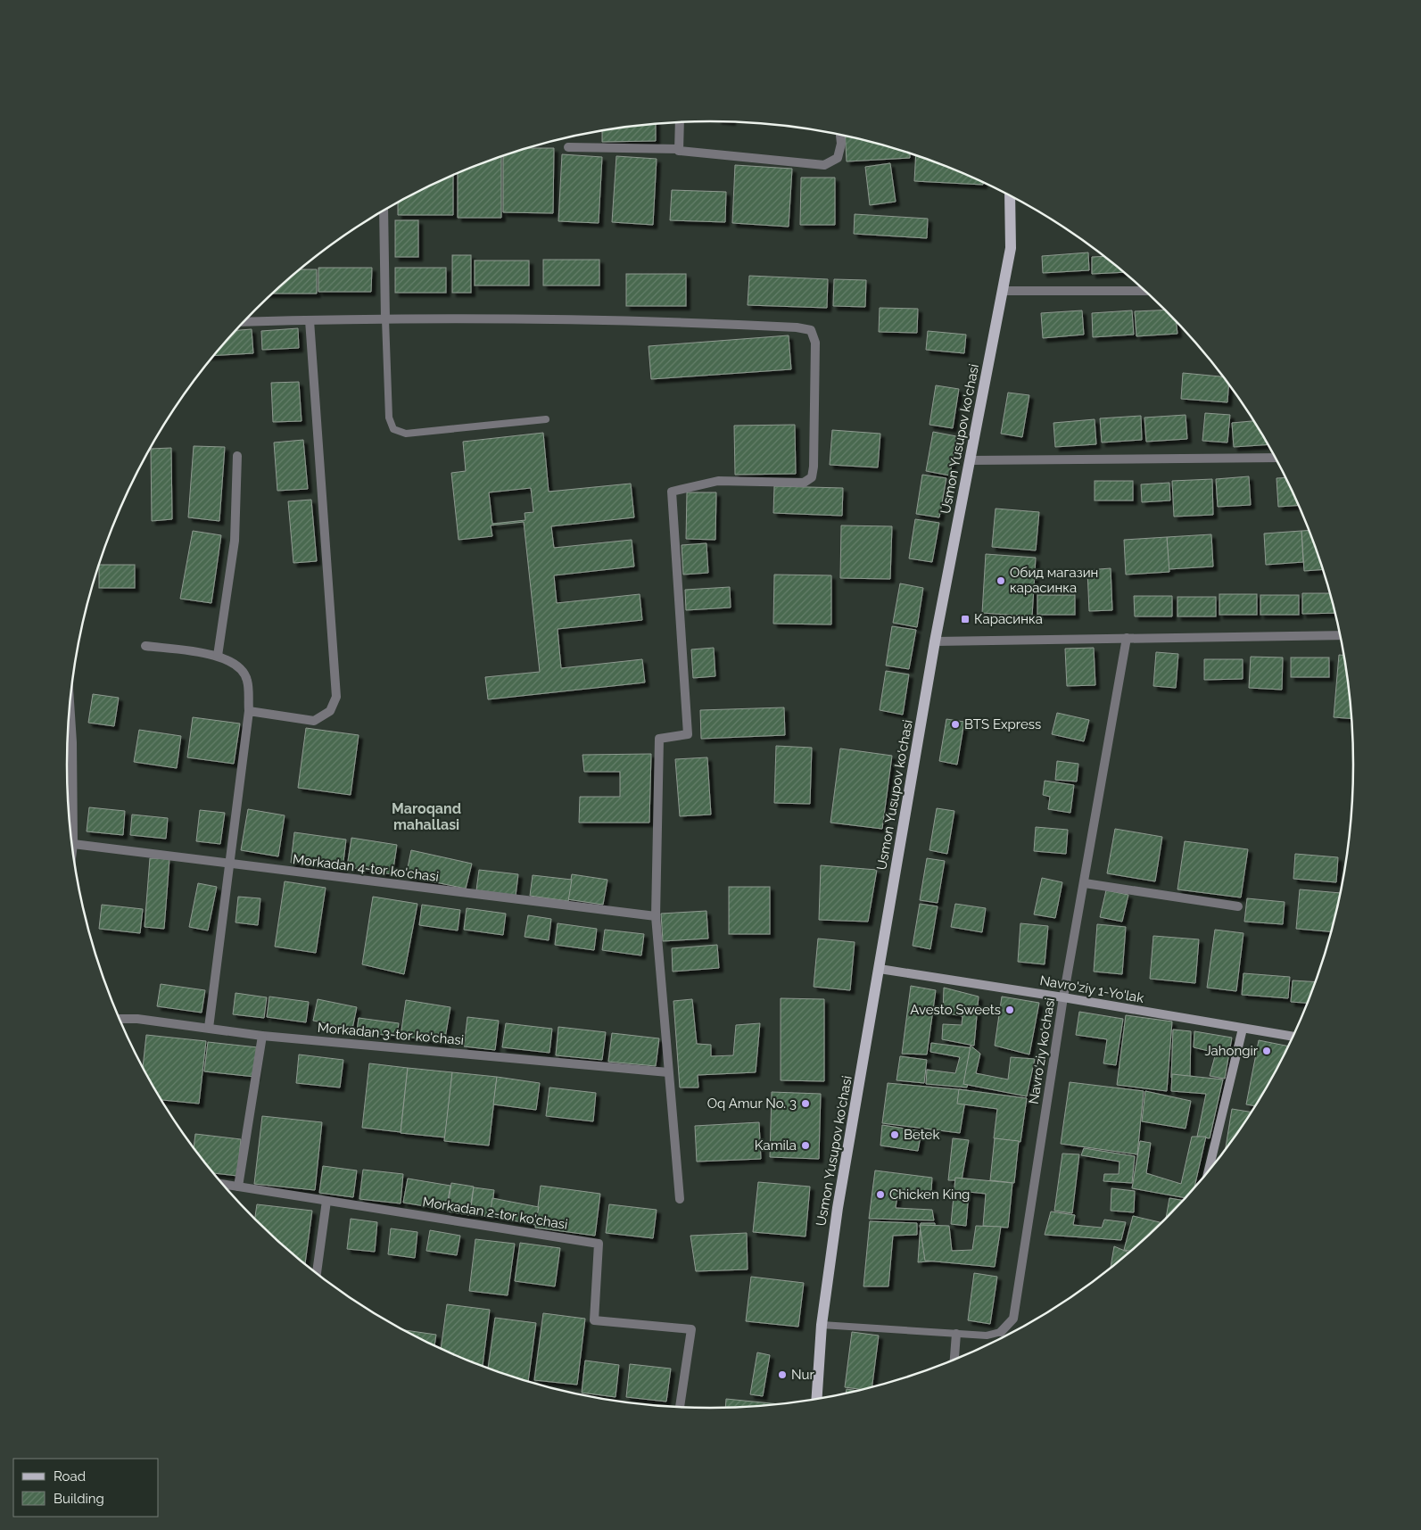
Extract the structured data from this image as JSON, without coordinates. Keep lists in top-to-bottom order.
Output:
{
  "streets": {
    "main road": ["Usmon Yusupov ko'chasi"],
    "street": [
      "Morkadan 4-tor ko'chasi",
      "Navro'ziy 1-Yo'lak",
      "Morkadan 3-tor ko'chasi",
      "Navro'ziy ko'chasi",
      "Morkadan 2-tor ko'chasi"
    ]
  },
  "crossings": [
    ["Usmon Yusupov ko'chasi", "Navro'ziy 1-Yo'lak"],
    ["Navro'ziy 1-Yo'lak", "Navro'ziy ko'chasi"]
  ],
  "districts": ["Maroqand mahallasi"],
  "places": {
    "other": [
      "Обид магазин карасинка",
      "BTS Express",
      "Avesto Sweets",
      "Jahongir",
      "Oq Amur No. 3",
      "Betek",
      "Kamila",
      "Chicken King",
      "Nur"
    ],
    "transit": ["Карасинка"]
  },
  "legend": ["Road", "Building"]
}
